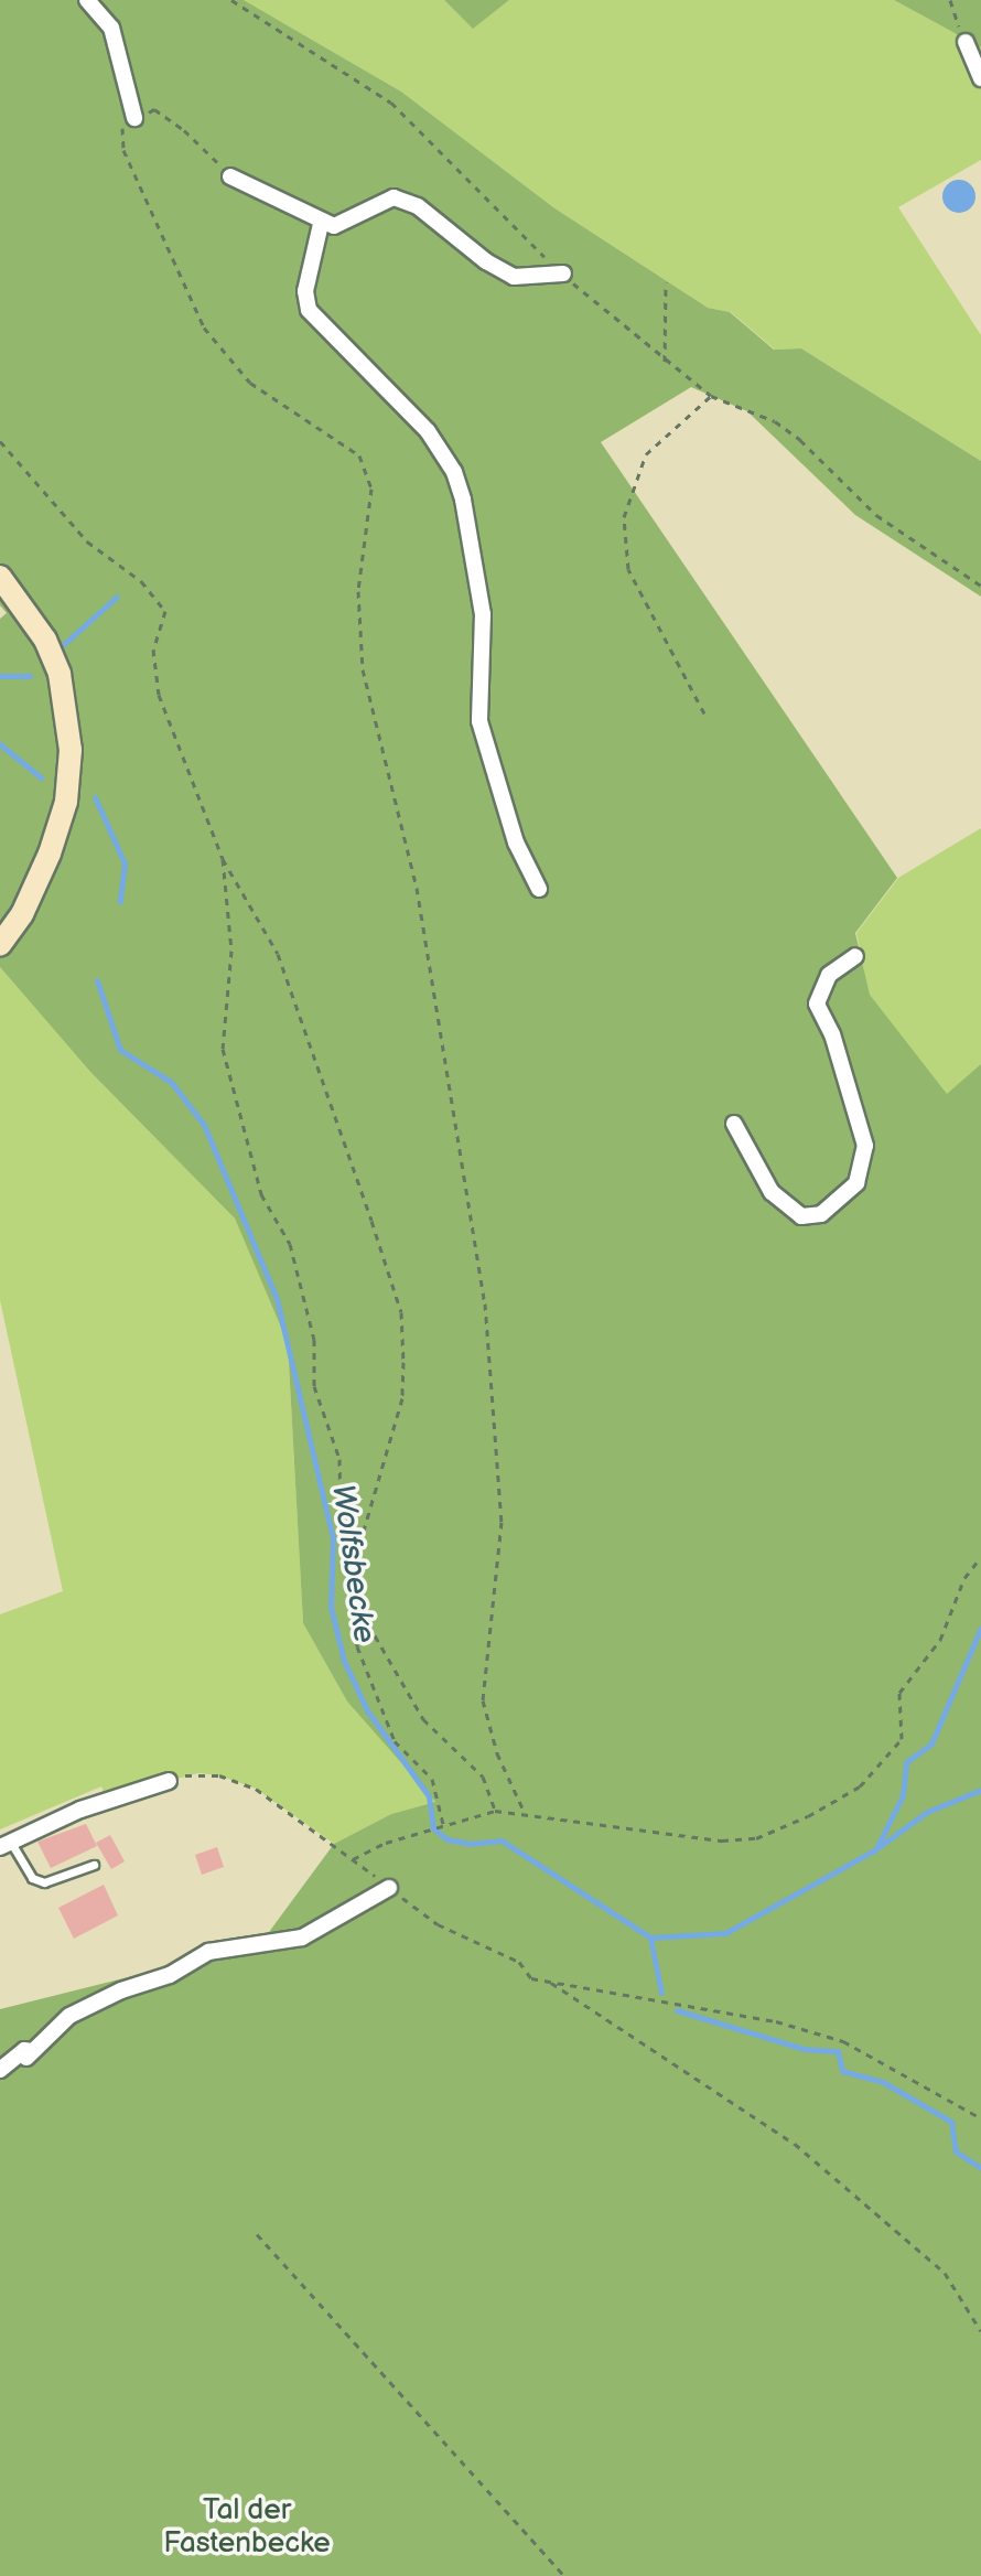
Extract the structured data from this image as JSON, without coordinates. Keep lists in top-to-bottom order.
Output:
{
  "water": ["Wolfsbecke"],
  "parks": ["Tal der Fastenbecke"]
}
